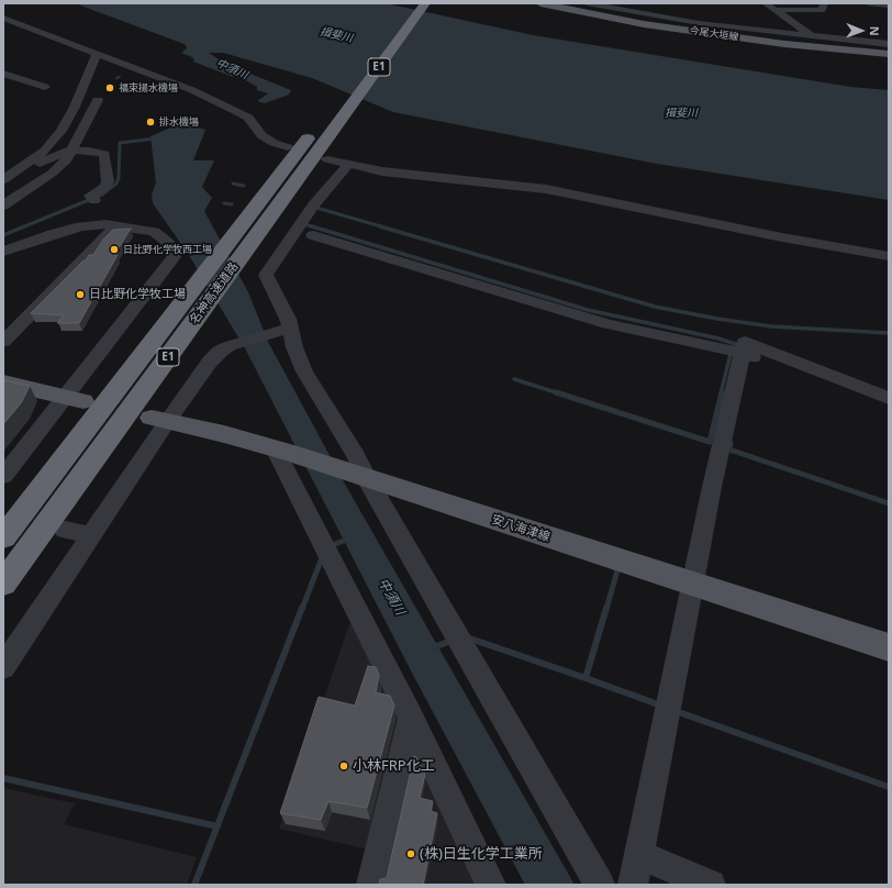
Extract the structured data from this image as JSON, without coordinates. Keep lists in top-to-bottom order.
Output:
{
  "streets": {
    "highway": ["E1", "名神高速道路"],
    "main road": ["今尾大垣線", "安八海津線"]
  },
  "water": ["揖斐川", "中須川"],
  "places": [
    "福束揚水機場",
    "排水機場",
    "日比野化学牧西工場",
    "日比野化学牧工場",
    "小林FRP化工",
    "(株)日生化学工業所"
  ],
  "north": "right"
}
